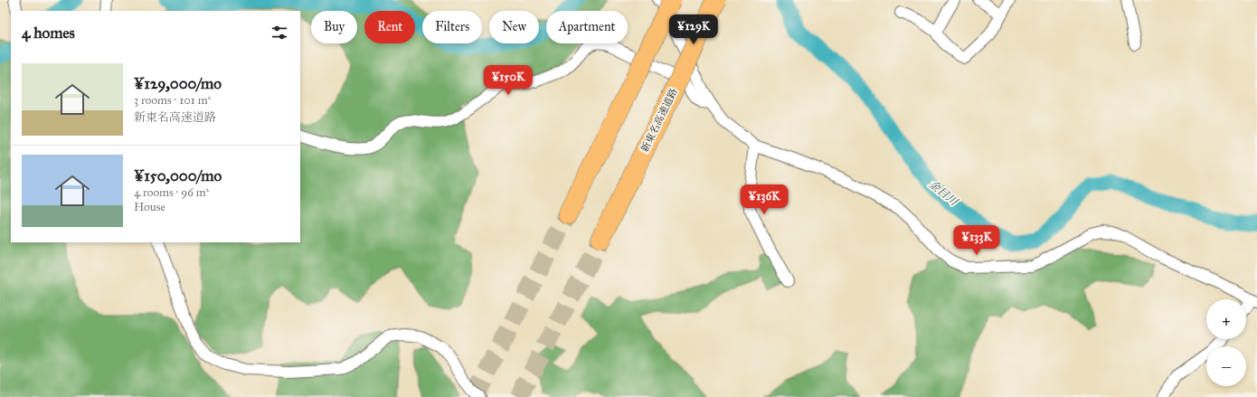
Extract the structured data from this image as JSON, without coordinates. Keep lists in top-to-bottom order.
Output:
{
  "streets": {
    "highway": ["新東名高速道路"]
  },
  "water": ["金目川"],
  "page": {
    "chip": [
      "Buy",
      "Rent",
      "Filters",
      "New",
      "Apartment"
    ],
    "heading": "4 homes",
    "price": [
      "¥129K",
      "¥150K",
      "¥136K",
      "¥133K"
    ],
    "list": [
      {
        "name": "¥129,000/mo",
        "note": "3 rooms · 101 m² · 新東名高速道路"
      },
      {
        "name": "¥150,000/mo",
        "note": "4 rooms · 96 m² · House"
      }
    ],
    "map_buttons": ["+", "−"]
  }
}
